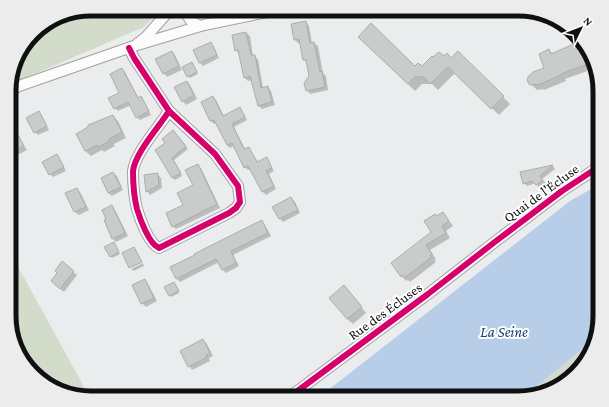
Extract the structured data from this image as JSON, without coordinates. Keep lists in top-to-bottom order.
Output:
{
  "streets": {
    "street": ["Quai de l'Écluse", "Rue des Écluses"]
  },
  "crossings": [
    ["Quai de l'Écluse", "Rue des Écluses"]
  ],
  "water": ["La Seine"],
  "north": "top right"
}
